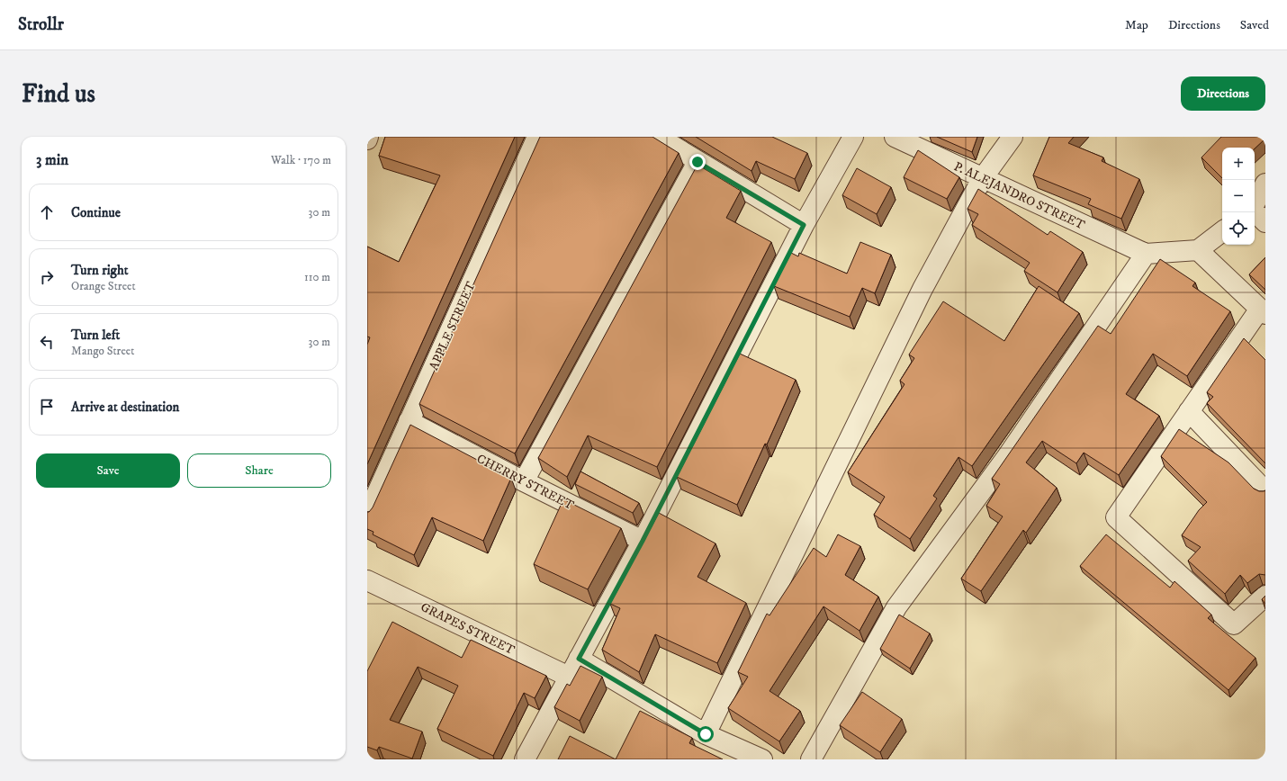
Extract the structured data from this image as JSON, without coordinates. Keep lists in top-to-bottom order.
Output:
{
  "streets": {
    "street": [
      "P. ALEJANDRO STREET",
      "APPLE STREET",
      "CHERRY STREET",
      "GRAPES STREET"
    ]
  },
  "crossings": [
    ["APPLE STREET", "CHERRY STREET"]
  ],
  "page": {
    "header": "Strollr",
    "nav": ["Map", "Directions", "Saved"],
    "buttons": [
      "Directions",
      ["Save", "Share"]
    ],
    "title": "Find us",
    "heading": ["3 min", "Walk · 170 m"],
    "map_buttons": ["+", "−"],
    "list": [
      ["Continue", "30 m"],
      ["Turn right", "Orange Street", "110 m"],
      ["Turn left", "Mango Street", "30 m"],
      "Arrive at destination"
    ]
  }
}
